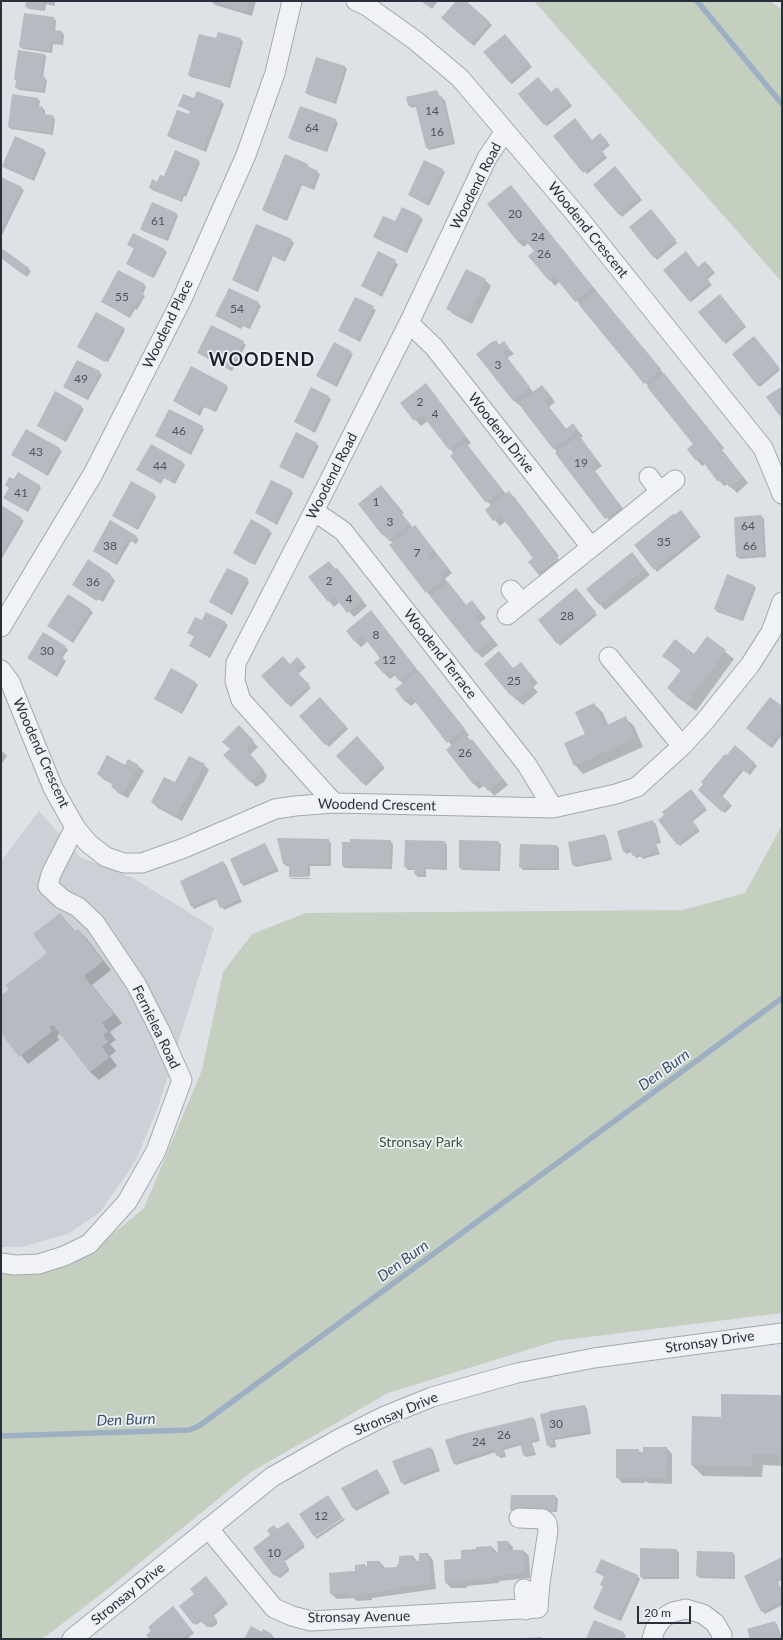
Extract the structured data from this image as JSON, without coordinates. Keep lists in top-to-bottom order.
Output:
{
  "streets": {
    "street": [
      "Woodend Road",
      "Woodend Crescent",
      "Woodend Place",
      "Woodend Drive",
      "Woodend Terrace",
      "Fernielea Road",
      "Stronsay Drive",
      "Stronsay Avenue"
    ]
  },
  "crossings": [
    ["Woodend Road", "Woodend Crescent"],
    ["Woodend Road", "Woodend Drive"],
    ["Woodend Road", "Woodend Terrace"],
    ["Woodend Crescent", "Woodend Terrace"],
    ["Woodend Crescent", "Fernielea Road"],
    ["Stronsay Drive", "Stronsay Avenue"]
  ],
  "districts": ["WOODEND"],
  "water": ["Den Burn"],
  "parks": ["Stronsay Park"],
  "house_numbers": [
    "14",
    "64",
    "16",
    "20",
    "61",
    "24",
    "26",
    "55",
    "54",
    "3",
    "49",
    "2",
    "4",
    "46",
    "43",
    "19",
    "44",
    "41",
    "1",
    "3",
    "64",
    "35",
    "38",
    "66",
    "7",
    "2",
    "36",
    "4",
    "28",
    "8",
    "30",
    "12",
    "25",
    "26",
    "30",
    "26",
    "24",
    "12",
    "10"
  ],
  "scale_bar": "20 m"
}
